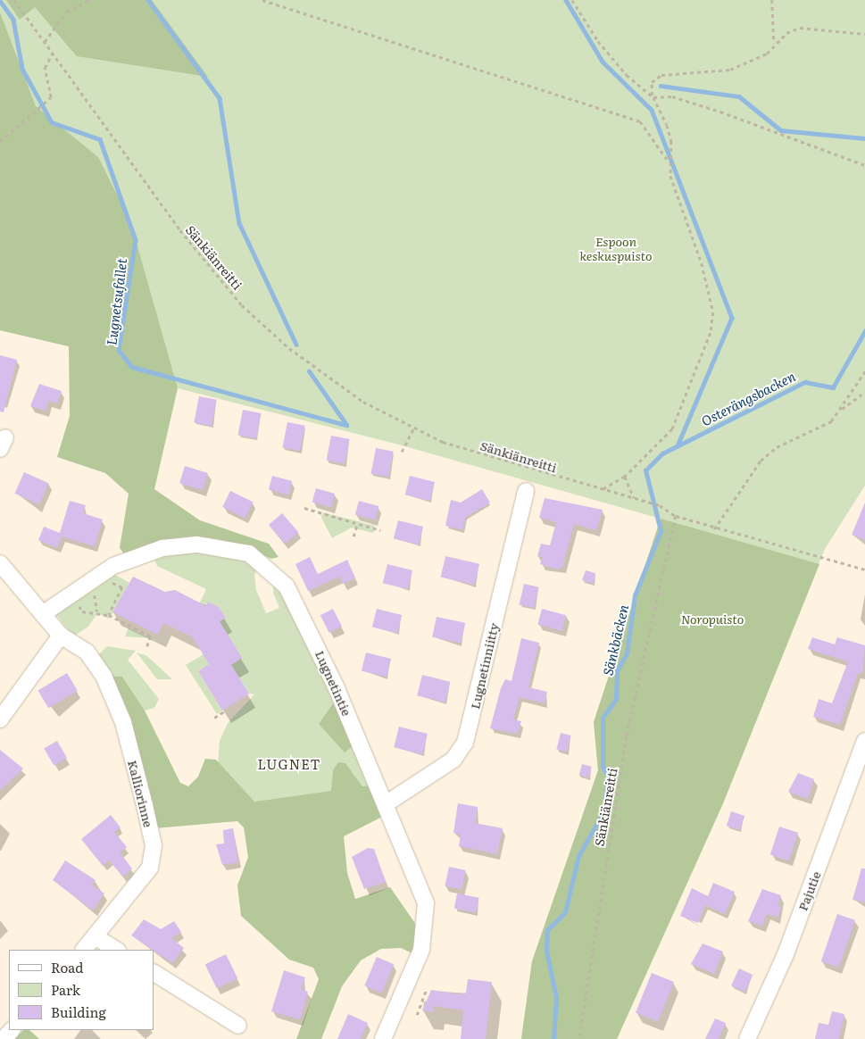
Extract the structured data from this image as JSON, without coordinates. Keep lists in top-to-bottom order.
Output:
{
  "streets": {
    "street": [
      "Lugnetinniitty",
      "Lugnetintie",
      "Kalliorinne",
      "Pajutie"
    ],
    "path": ["Sänkiänreitti"]
  },
  "crossings": [
    ["Lugnetinniitty", "Lugnetintie"]
  ],
  "districts": ["LUGNET"],
  "water": ["Lugnetsufallet", "Osterängsbacken", "Sänkbäcken"],
  "parks": ["Espoon keskuspuisto", "Noropuisto"],
  "legend": ["Road", "Park", "Building"]
}
